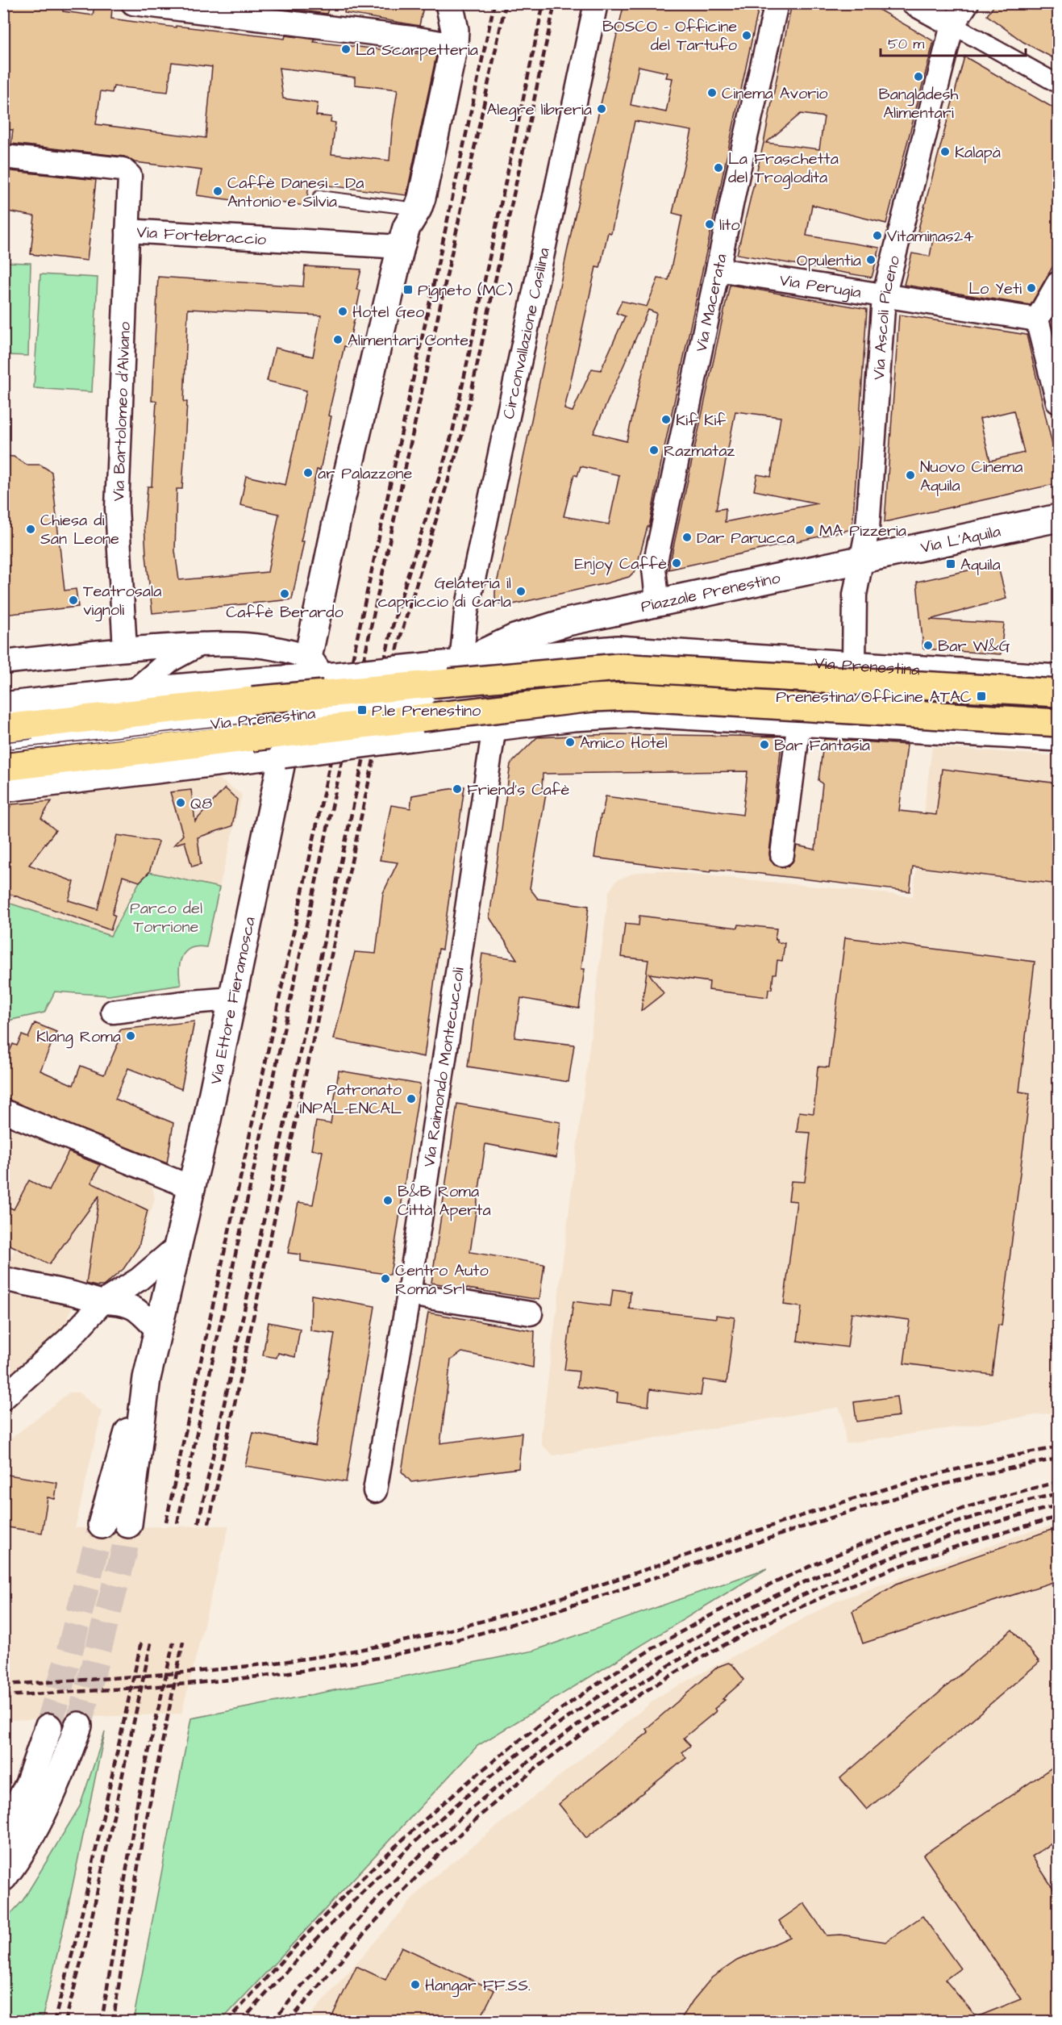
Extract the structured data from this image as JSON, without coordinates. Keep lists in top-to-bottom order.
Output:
{
  "streets": {
    "main road": [
      "Via L'Aquila",
      "Piazzale Prenestino",
      "Via Prenestina",
      "Via Ettore Fieramosca"
    ],
    "street": [
      "Via Fortebraccio",
      "Via Perugia",
      "Via Macerata",
      "Via Ascoli Piceno",
      "Circonvallazione Casilina",
      "Via Bartolomeo d'Alviano",
      "Via Raimondo Montecuccoli"
    ]
  },
  "crossings": [
    ["Via Fortebraccio", "Via Bartolomeo d'Alviano"],
    ["Via Perugia", "Via Macerata"],
    ["Via Perugia", "Via Ascoli Piceno"],
    ["Via Macerata", "Piazzale Prenestino"],
    ["Via Ascoli Piceno", "Via L'Aquila"],
    ["Via Ascoli Piceno", "Piazzale Prenestino"],
    ["Circonvallazione Casilina", "Piazzale Prenestino"],
    ["Via L'Aquila", "Piazzale Prenestino"],
    ["Via Prenestina", "Via Raimondo Montecuccoli"]
  ],
  "parks": ["Parco del Torrione"],
  "places": {
    "other": [
      "BOSCO - Officine del Tartufo",
      "La Scarpetteria",
      "Bangladesh Alimentari",
      "Cinema Avorio",
      "Alegre libreria",
      "Kalapà",
      "La Fraschetta del Troglodita",
      "Caffè Danesi - Da Antonio e Silvia",
      "lito",
      "Vitaminas24",
      "Opulentia",
      "Lo Yeti",
      "Hotel Geo",
      "Alimentari Conte",
      "Kif Kif",
      "Razmataz",
      "ar Palazzone",
      "Nuovo Cinema Aquila",
      "Chiesa di San Leone",
      "MA Pizzeria",
      "Dar Parucca",
      "Enjoy Caffè",
      "Gelateria il capriccio di Carla",
      "Caffè Berardo",
      "Teatrosala vignoli",
      "Bar W&G",
      "Amico Hotel",
      "Bar Fantasia",
      "Friend's Cafè",
      "Q8",
      "Klang Roma",
      "Patronato INPAL-ENCAL",
      "B&B Roma Città Aperta",
      "Centro Auto Roma Srl",
      "Hangar FF.SS."
    ],
    "transit": [
      "Pigneto (MC)",
      "Aquila",
      "Prenestina/Officine ATAC",
      "P.le Prenestino"
    ]
  },
  "scale_bar": "50 m"
}
